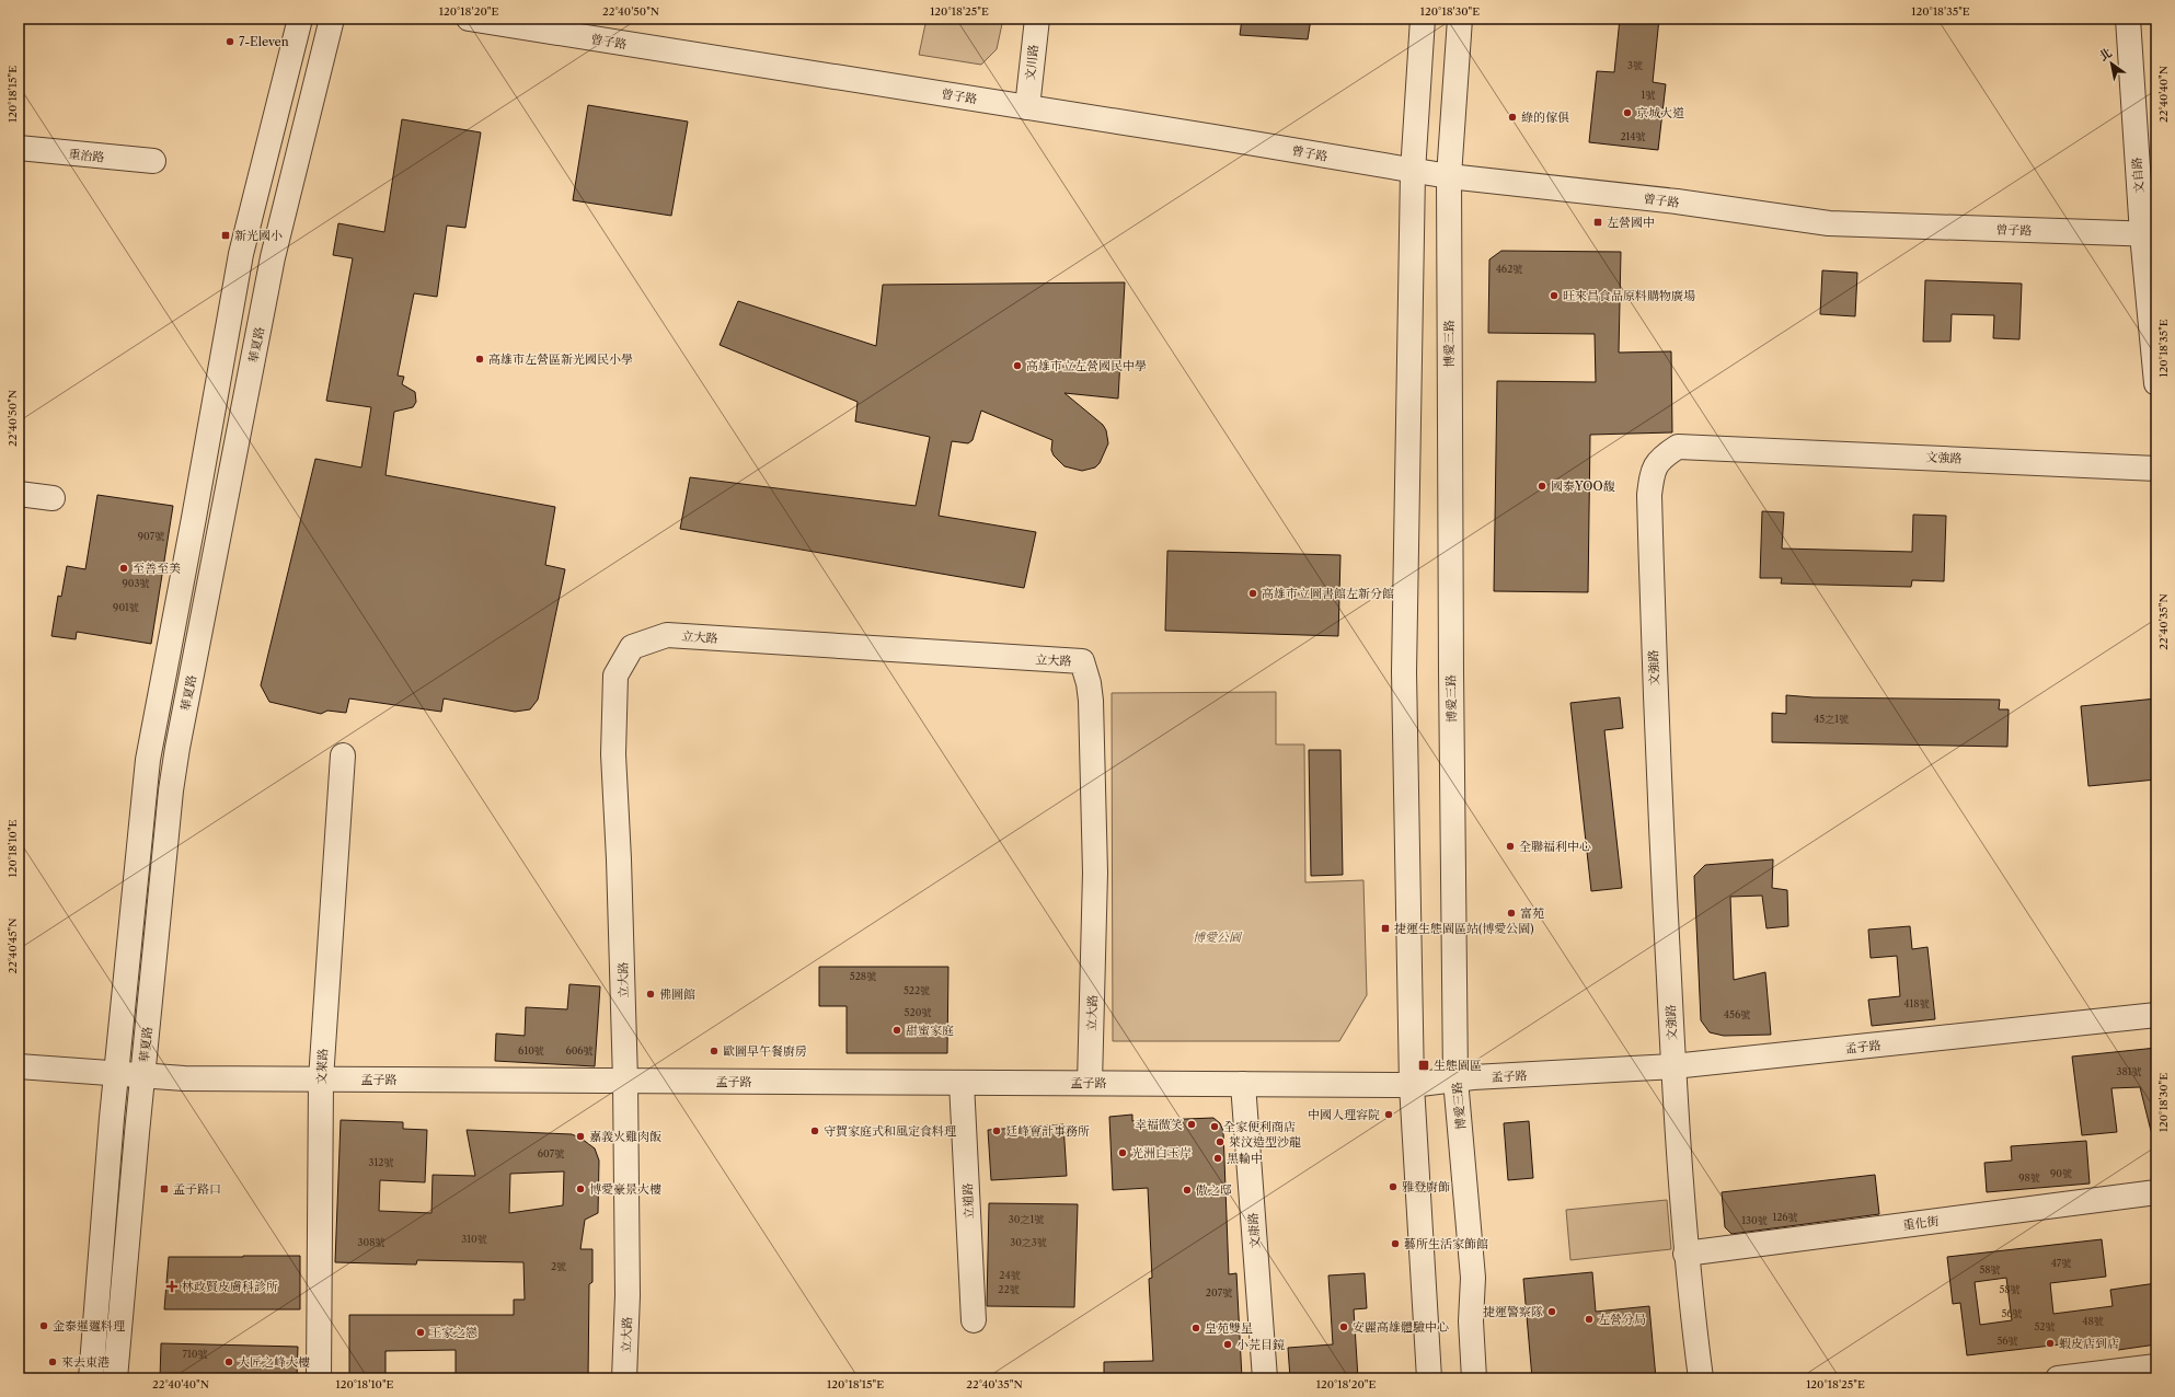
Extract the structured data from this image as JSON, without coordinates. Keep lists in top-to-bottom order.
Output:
{
  "streets": {
    "street": [
      "曾子路",
      "文川路",
      "重治路",
      "文自路",
      "博愛三路",
      "華夏路",
      "文強路",
      "立大路",
      "孟子路",
      "文萊路",
      "立道路",
      "重化街",
      "文康路"
    ]
  },
  "crossings": [
    ["曾子路", "文川路"],
    ["曾子路", "文自路"],
    ["曾子路", "博愛三路"],
    ["博愛三路", "孟子路"],
    ["華夏路", "孟子路"],
    ["文強路", "孟子路"],
    ["文強路", "重化街"],
    ["立大路", "孟子路"],
    ["孟子路", "文萊路"],
    ["孟子路", "立道路"],
    ["孟子路", "文康路"]
  ],
  "parks": ["博愛公園"],
  "places": {
    "other": [
      "7-Eleven",
      "京城大道",
      "綠的傢俱",
      "旺來昌食品原料購物廣場",
      "高雄市左營區新光國民小學",
      "高雄市立左營國民中學",
      "國泰YOO馥",
      "至善至美",
      "高雄市立圖書館左新分館",
      "全聯福利中心",
      "富苑",
      "佛圖館",
      "甜蜜家庭",
      "歐圖早午餐廚房",
      "中國人理容院",
      "幸福微笑",
      "全家便利商店",
      "守賀家庭式和風定食料理",
      "廷峰會計事務所",
      "嘉義火雞肉飯",
      "萊汶造型沙龍",
      "光洲白玉岸",
      "黑輪中",
      "雅登廚飾",
      "博愛豪景大樓",
      "傲之邸",
      "藝所生活家飾館",
      "捷運警察隊",
      "左營分局",
      "金泰暹邏料理",
      "安麗高雄體驗中心",
      "皇苑雙星",
      "王家之戀",
      "蝦皮店到店",
      "小芫目鏡",
      "來去東港",
      "大匠之峰大樓"
    ],
    "transit": [
      "左營國中",
      "新光國小",
      "捷運生態園區站(博愛公園)",
      "生態園區",
      "孟子路口"
    ],
    "health": ["林政賢皮膚科診所"]
  },
  "house_numbers": [
    "3號",
    "1號",
    "214號",
    "462號",
    "907號",
    "903號",
    "901號",
    "45之1號",
    "528號",
    "522號",
    "418號",
    "520號",
    "456號",
    "610號",
    "606號",
    "381號",
    "607號",
    "312號",
    "90號",
    "98號",
    "126號",
    "30之1號",
    "130號",
    "310號",
    "308號",
    "30之3號",
    "47號",
    "2號",
    "58號",
    "24號",
    "22號",
    "58號",
    "207號",
    "56號",
    "48號",
    "52號",
    "56號",
    "710號"
  ],
  "north": "top left",
  "coordinates": [
    "120°18'20\"E",
    "22°40'50\"N",
    "120°18'25\"E",
    "120°18'30\"E",
    "120°18'35\"E",
    "22°40'40\"N",
    "120°18'15\"E",
    "22°40'35\"N",
    "120°18'10\"E",
    "22°40'45\"N"
  ]
}
